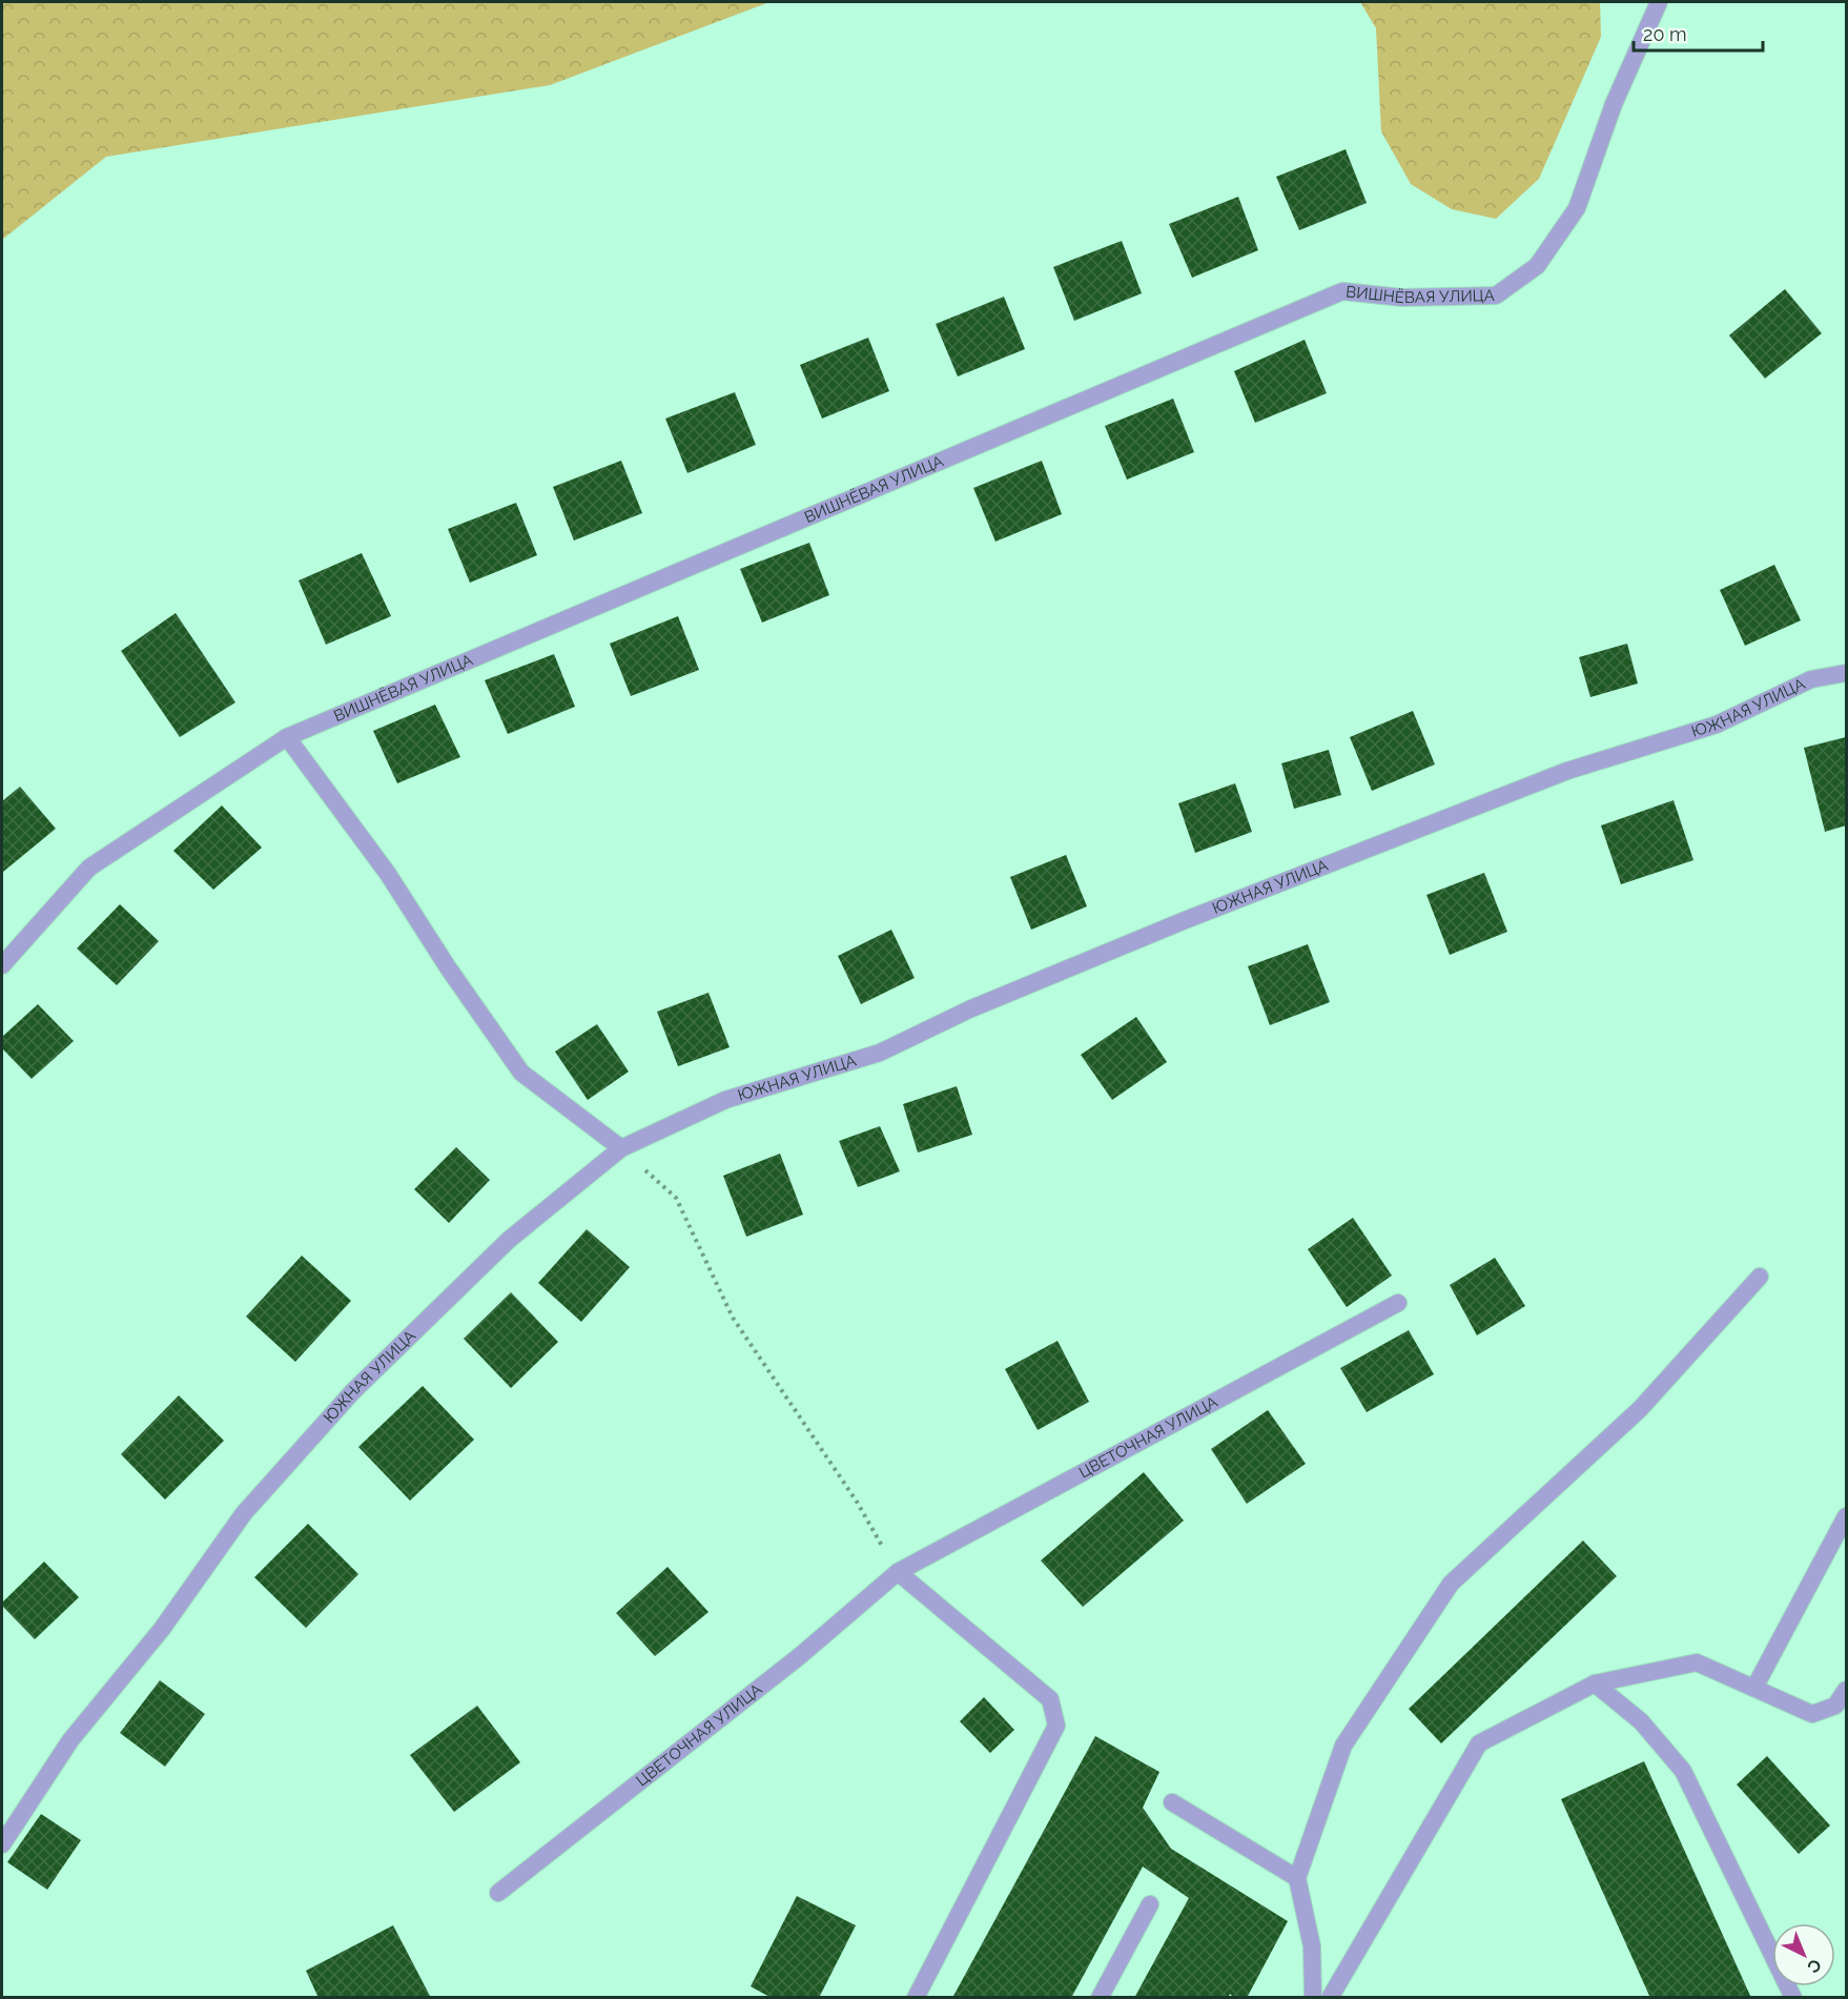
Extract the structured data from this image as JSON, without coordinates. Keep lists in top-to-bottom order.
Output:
{
  "streets": {
    "street": ["ВИШНЁВАЯ УЛИЦА", "ЮЖНАЯ УЛИЦА", "ЦВЕТОЧНАЯ УЛИЦА"]
  },
  "scale_bar": "20 m",
  "north": "bottom right"
}
